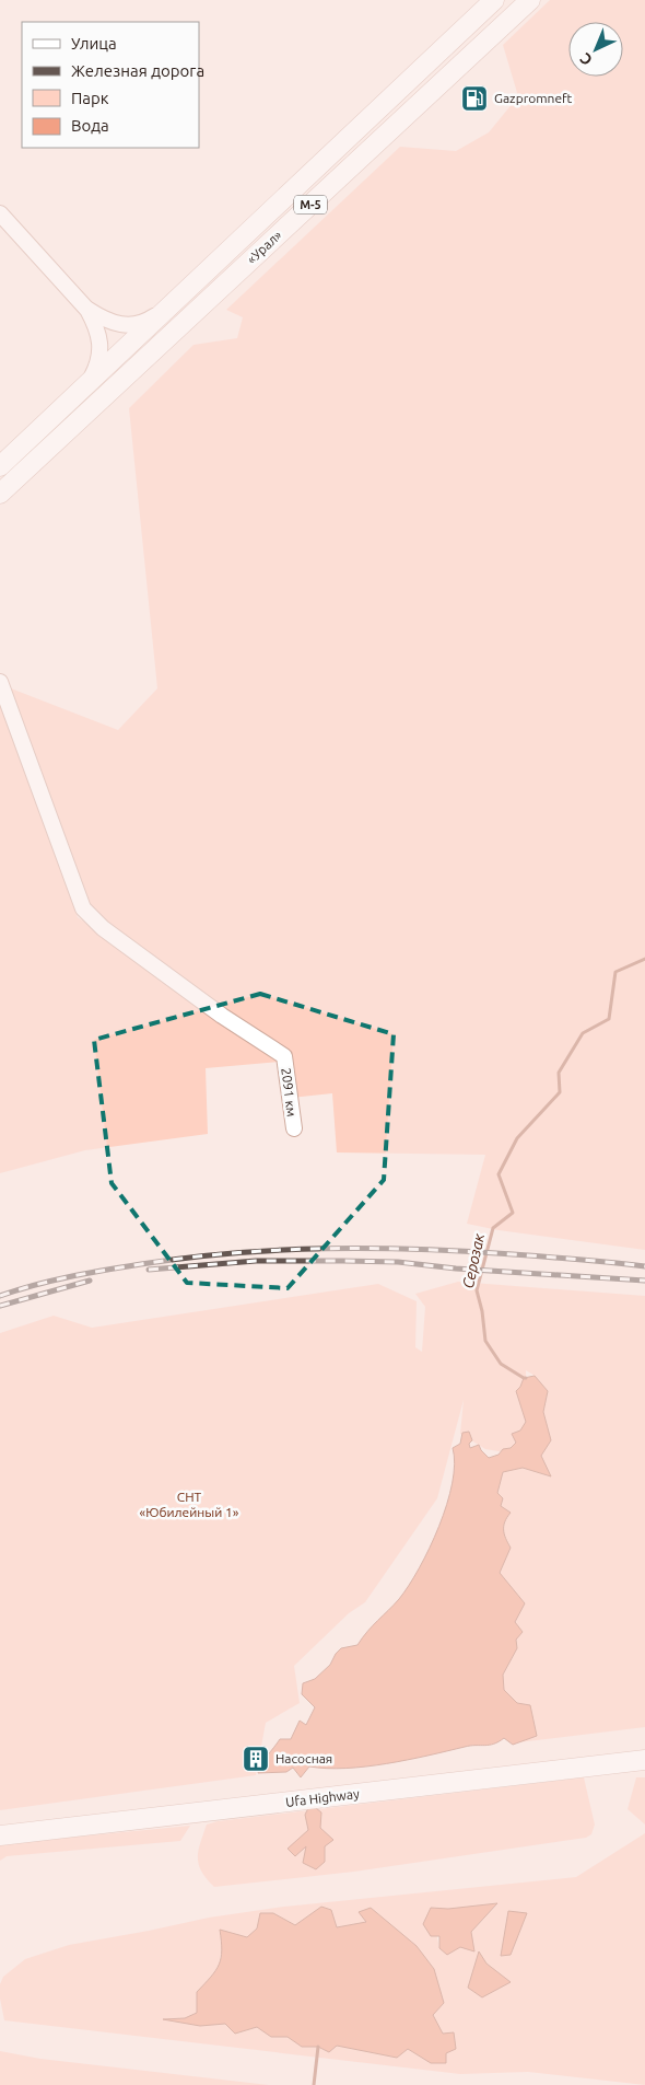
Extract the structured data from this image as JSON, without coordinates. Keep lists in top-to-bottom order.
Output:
{
  "streets": {
    "main road": ["М-5", "«Урал»", "Ufa Highway"],
    "street": ["2091 км"]
  },
  "water": ["Серозак"],
  "parks": ["СНТ «Юбилейный 1»"],
  "places": {
    "fuel station": ["Gazpromneft"],
    "building": ["Насосная"]
  },
  "legend": [
    "Улица",
    "Железная дорога",
    "Парк",
    "Вода"
  ],
  "north": "bottom left"
}
